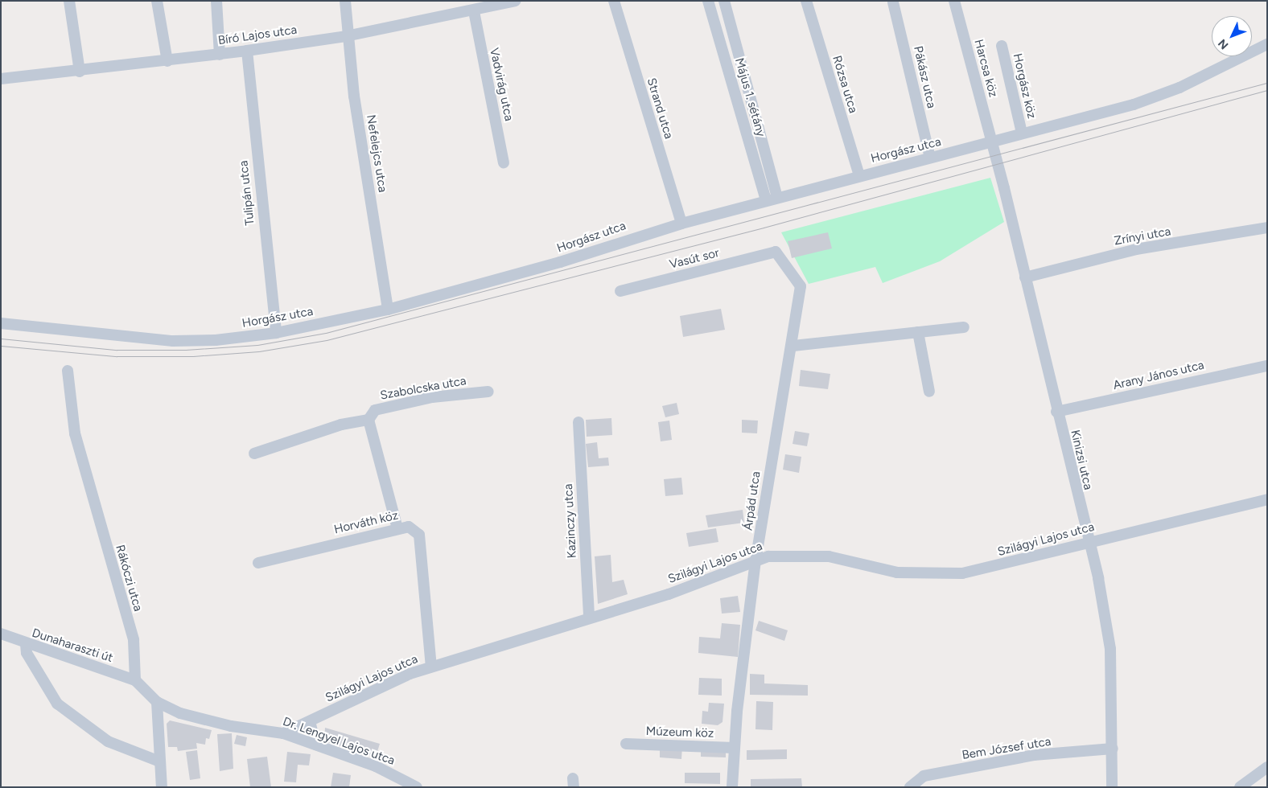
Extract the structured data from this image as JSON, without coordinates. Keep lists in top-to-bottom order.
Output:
{
  "streets": {
    "street": [
      "Bíró Lajos utca",
      "Harcsa köz",
      "Pákász utca",
      "Vadvirág utca",
      "Rózsa utca",
      "Horgász köz",
      "Május 1. sétány",
      "Strand utca",
      "Horgász utca",
      "Nefelejcs utca",
      "Tulipán utca",
      "Zrínyi utca",
      "Vasút sor",
      "Arany János utca",
      "Szabolcska utca",
      "Kinizsi utca",
      "Árpád utca",
      "Kazinczy utca",
      "Horváth köz",
      "Szilágyi Lajos utca",
      "Rákóczi utca",
      "Dunaharaszti út",
      "Múzeum köz",
      "Dr. Lengyel Lajos utca",
      "Bem József utca"
    ]
  },
  "crossings": [
    ["Bíró Lajos utca", "Vadvirág utca"],
    ["Bíró Lajos utca", "Nefelejcs utca"],
    ["Bíró Lajos utca", "Tulipán utca"],
    ["Harcsa köz", "Horgász utca"],
    ["Harcsa köz", "Kinizsi utca"],
    ["Pákász utca", "Horgász utca"],
    ["Rózsa utca", "Horgász utca"],
    ["Horgász köz", "Horgász utca"],
    ["Május 1. sétány", "Horgász utca"],
    ["Strand utca", "Horgász utca"],
    ["Horgász utca", "Nefelejcs utca"],
    ["Horgász utca", "Tulipán utca"],
    ["Horgász utca", "Kinizsi utca"],
    ["Zrínyi utca", "Kinizsi utca"],
    ["Vasút sor", "Árpád utca"],
    ["Arany János utca", "Kinizsi utca"],
    ["Kinizsi utca", "Szilágyi Lajos utca"],
    ["Kinizsi utca", "Bem József utca"],
    ["Árpád utca", "Szilágyi Lajos utca"],
    ["Árpád utca", "Múzeum köz"],
    ["Kazinczy utca", "Szilágyi Lajos utca"],
    ["Horváth köz", "Szilágyi Lajos utca"],
    ["Szilágyi Lajos utca", "Dr. Lengyel Lajos utca"],
    ["Rákóczi utca", "Dunaharaszti út"]
  ],
  "north": "bottom left"
}
